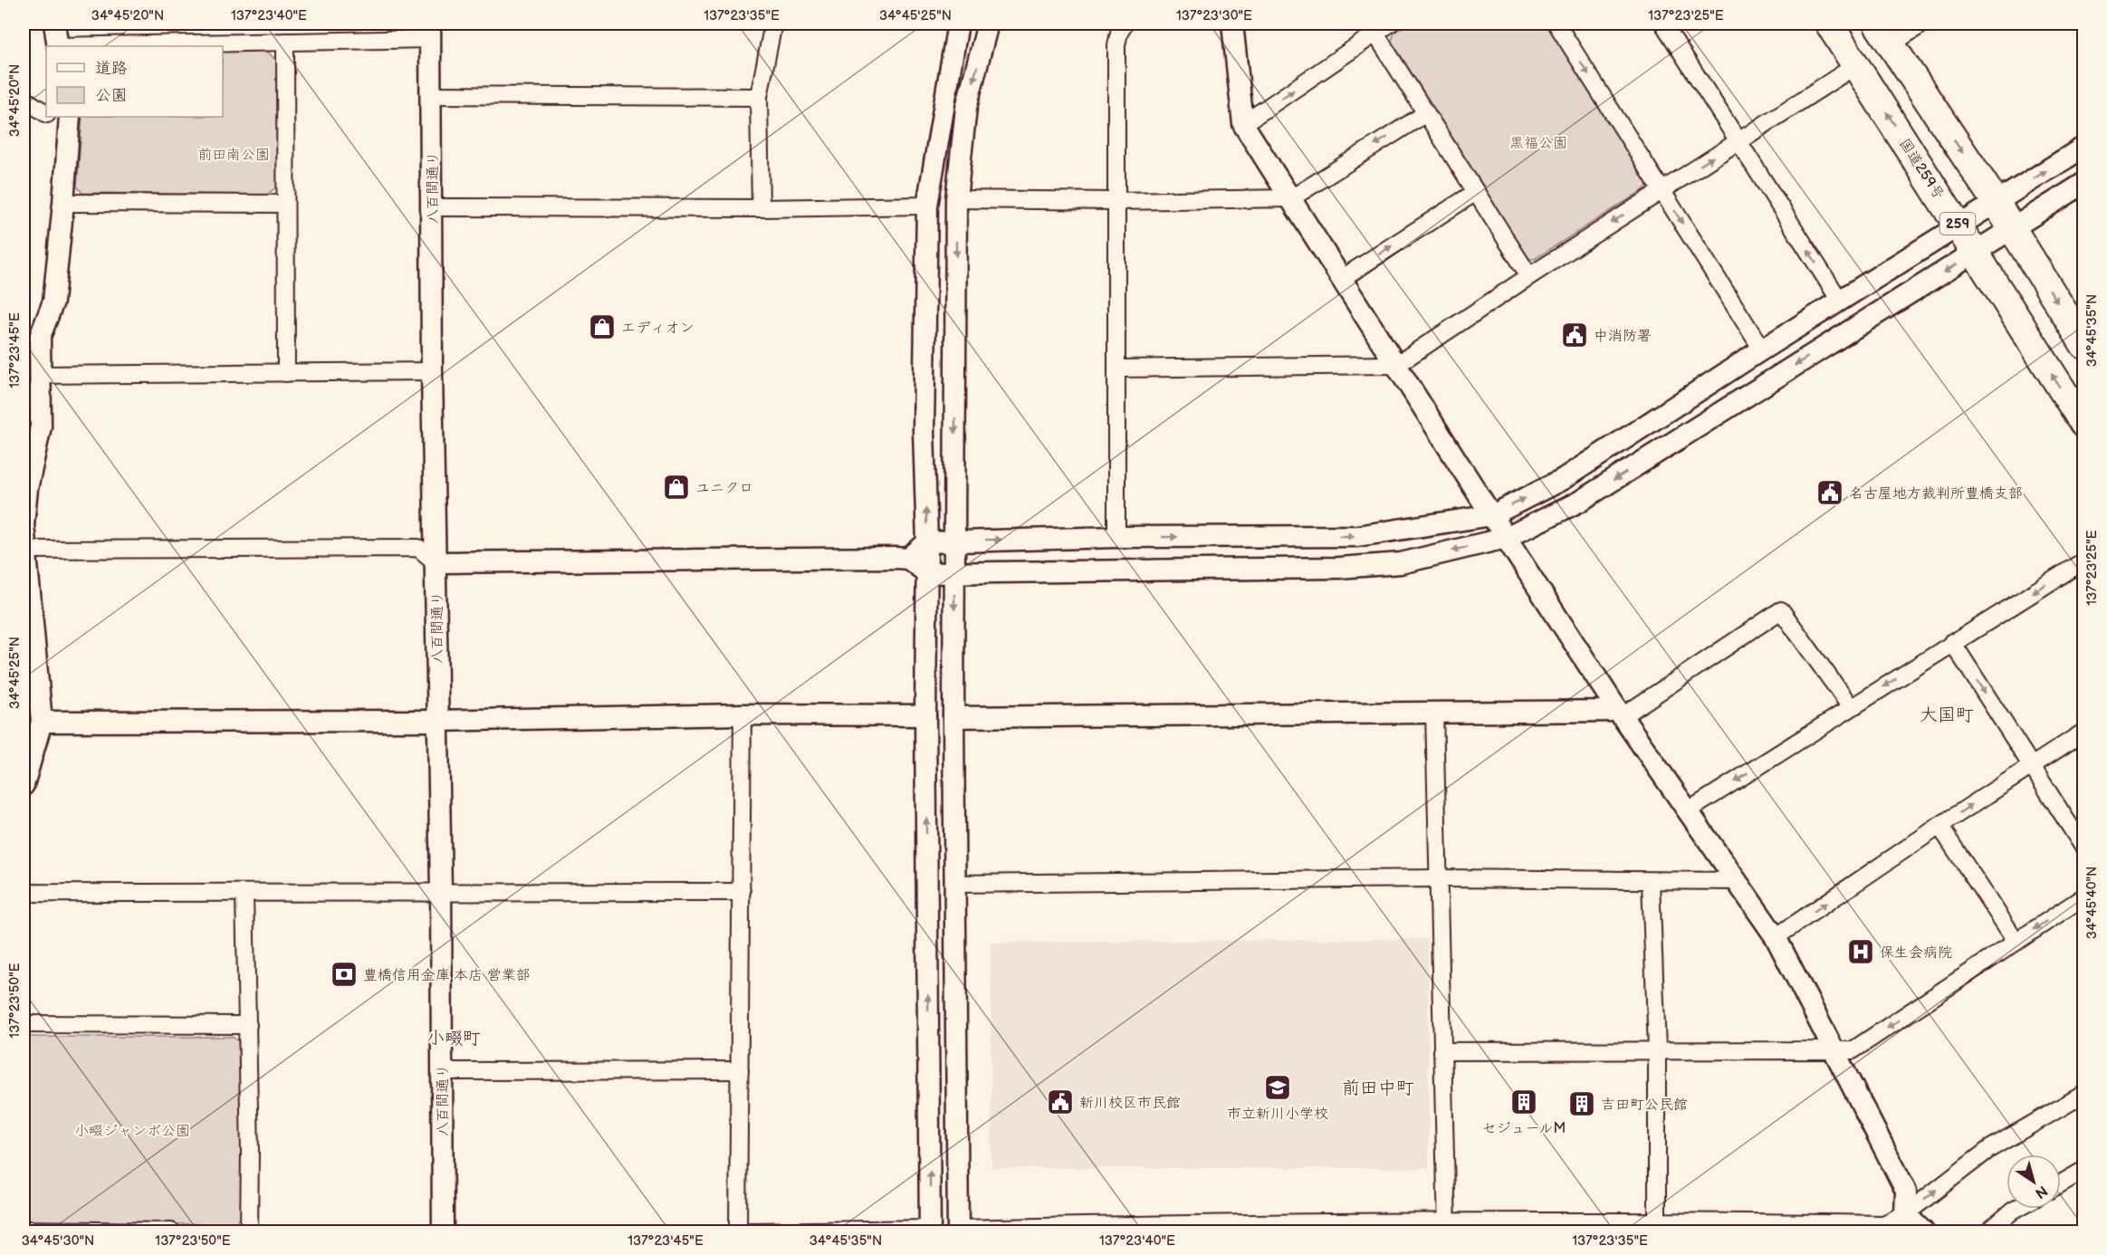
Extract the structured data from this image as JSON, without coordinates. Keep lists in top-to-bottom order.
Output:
{
  "streets": {
    "highway": ["国道259号", "259"],
    "street": ["八百間通り"]
  },
  "districts": ["大国町", "小畷町", "前田中町"],
  "parks": ["黒福公園", "前田南公園", "小畷ジャンボ公園"],
  "places": {
    "shop": ["エディオン", "ユニクロ"],
    "public building": ["中消防署", "名古屋地方裁判所豊橋支部", "新川校区市民館"],
    "hospital": ["保生会病院"],
    "bank": ["豊橋信用金庫 本店 営業部"],
    "school or university": ["市立新川小学校"],
    "building": ["セジュールM", "吉田町公民館"]
  },
  "legend": ["道路", "公園"],
  "north": "bottom right",
  "coordinates": [
    "34°45'20\"N",
    "137°23'40\"E",
    "137°23'35\"E",
    "34°45'25\"N",
    "137°23'30\"E",
    "137°23'25\"E",
    "34°45'35\"N",
    "137°23'45\"E",
    "34°45'40\"N",
    "137°23'50\"E",
    "34°45'30\"N"
  ]
}
